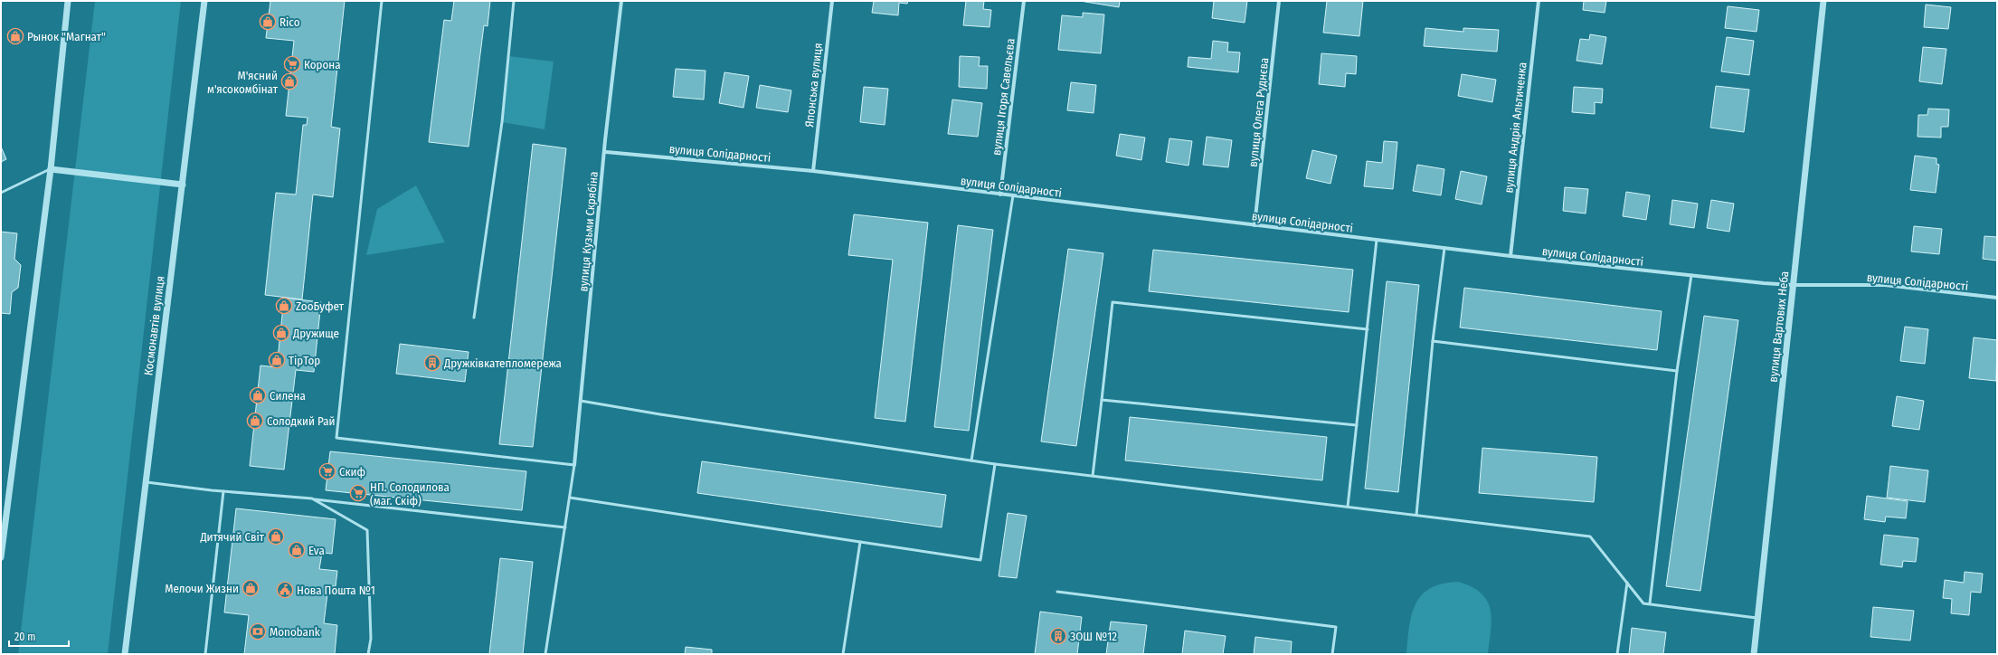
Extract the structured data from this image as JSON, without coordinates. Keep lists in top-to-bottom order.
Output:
{
  "streets": {
    "street": [
      "Японська вулиця",
      "вулиця Ігоря Савельєва",
      "вулиця Олега Руднєва",
      "вулиця Андрія Альтиченка",
      "вулиця Солідарності",
      "вулиця Кузьми Скрябіна",
      "Космонавтів вулиця",
      "вулиця Вартових Неба"
    ]
  },
  "crossings": [
    ["Японська вулиця", "вулиця Солідарності"],
    ["вулиця Ігоря Савельєва", "вулиця Солідарності"],
    ["вулиця Олега Руднєва", "вулиця Солідарності"],
    ["вулиця Андрія Альтиченка", "вулиця Солідарності"],
    ["вулиця Солідарності", "вулиця Вартових Неба"]
  ],
  "places": {
    "shop": [
      "Rico",
      "Рынок \"Магнат\"",
      "М'ясний м'ясокомбінат",
      "ZooБуфет",
      "Дружище",
      "TipTop",
      "Силена",
      "Солодкий Рай",
      "Дитячий Світ",
      "Eva",
      "Мелочи Жизни"
    ],
    "supermarket": ["Корона", "Скиф", "НП. Солодилова (маг. Скіф)"],
    "building": ["Дружківкатепломережа", "ЗОШ №12"],
    "public building": ["Нова Пошта №1"],
    "bank": ["Monobank"]
  },
  "scale_bar": "20 m"
}
